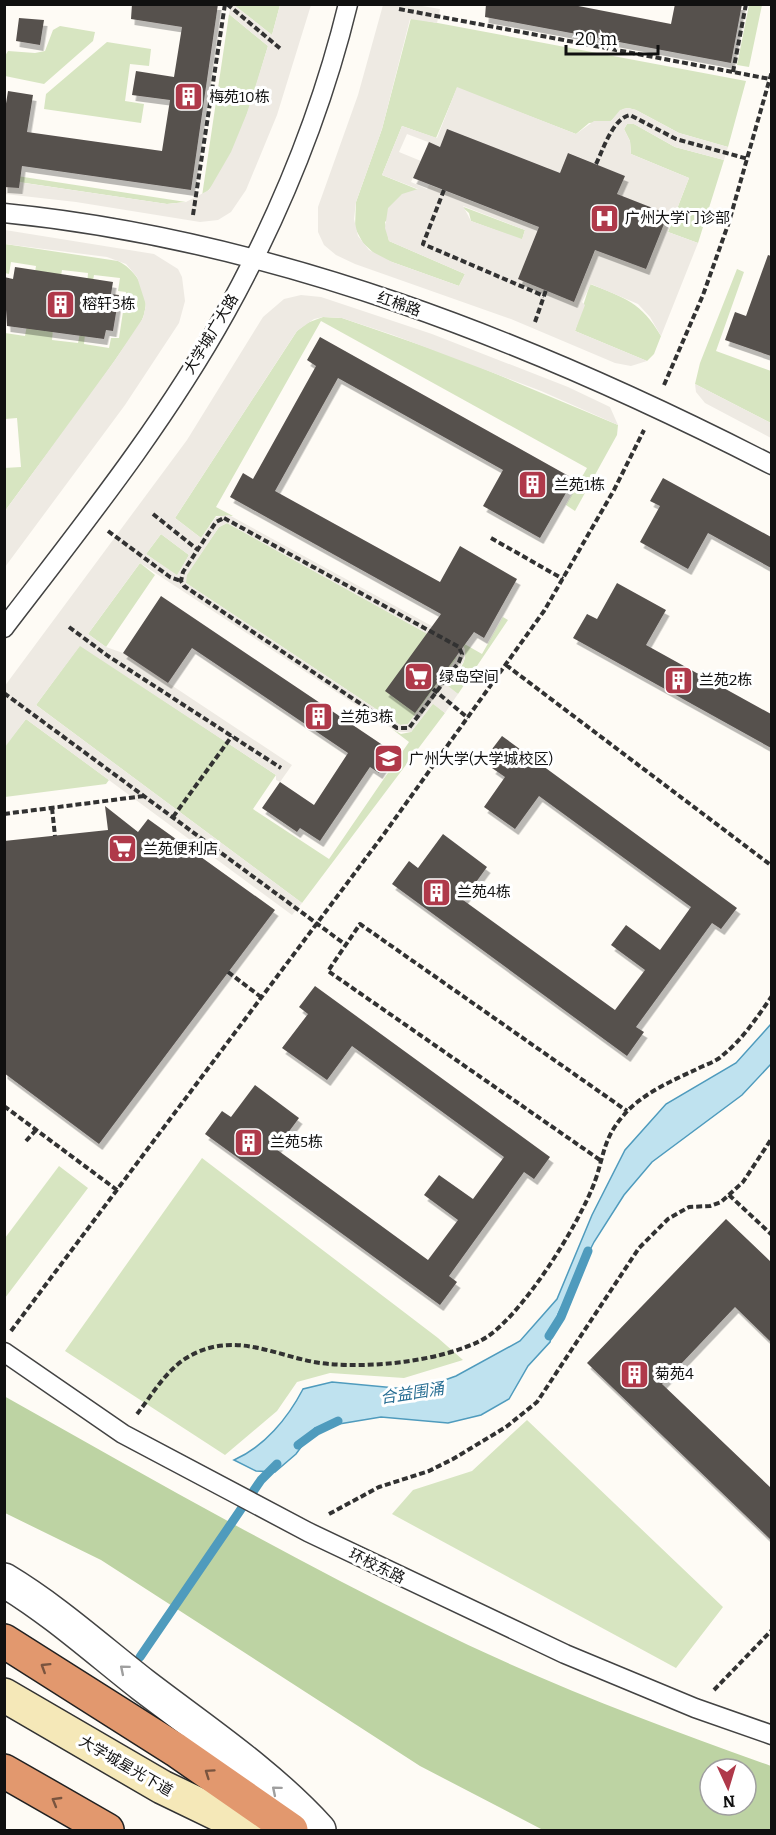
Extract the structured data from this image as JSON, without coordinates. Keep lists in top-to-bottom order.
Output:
{
  "streets": {
    "main road": ["大学城星光下道"],
    "lane": ["红棉路", "大学城广大路", "环校东路"]
  },
  "crossings": [
    ["红棉路", "大学城广大路"]
  ],
  "water": ["合益围涌"],
  "places": {
    "building": [
      "梅苑10栋",
      "榕轩3栋",
      "兰苑1栋",
      "兰苑2栋",
      "兰苑3栋",
      "兰苑4栋",
      "兰苑5栋",
      "菊苑4"
    ],
    "hospital": ["广州大学门诊部"],
    "supermarket": ["绿岛空间", "兰苑便利店"],
    "school or university": ["广州大学(大学城校区)"]
  },
  "scale_bar": "20 m",
  "north": "bottom"
}
